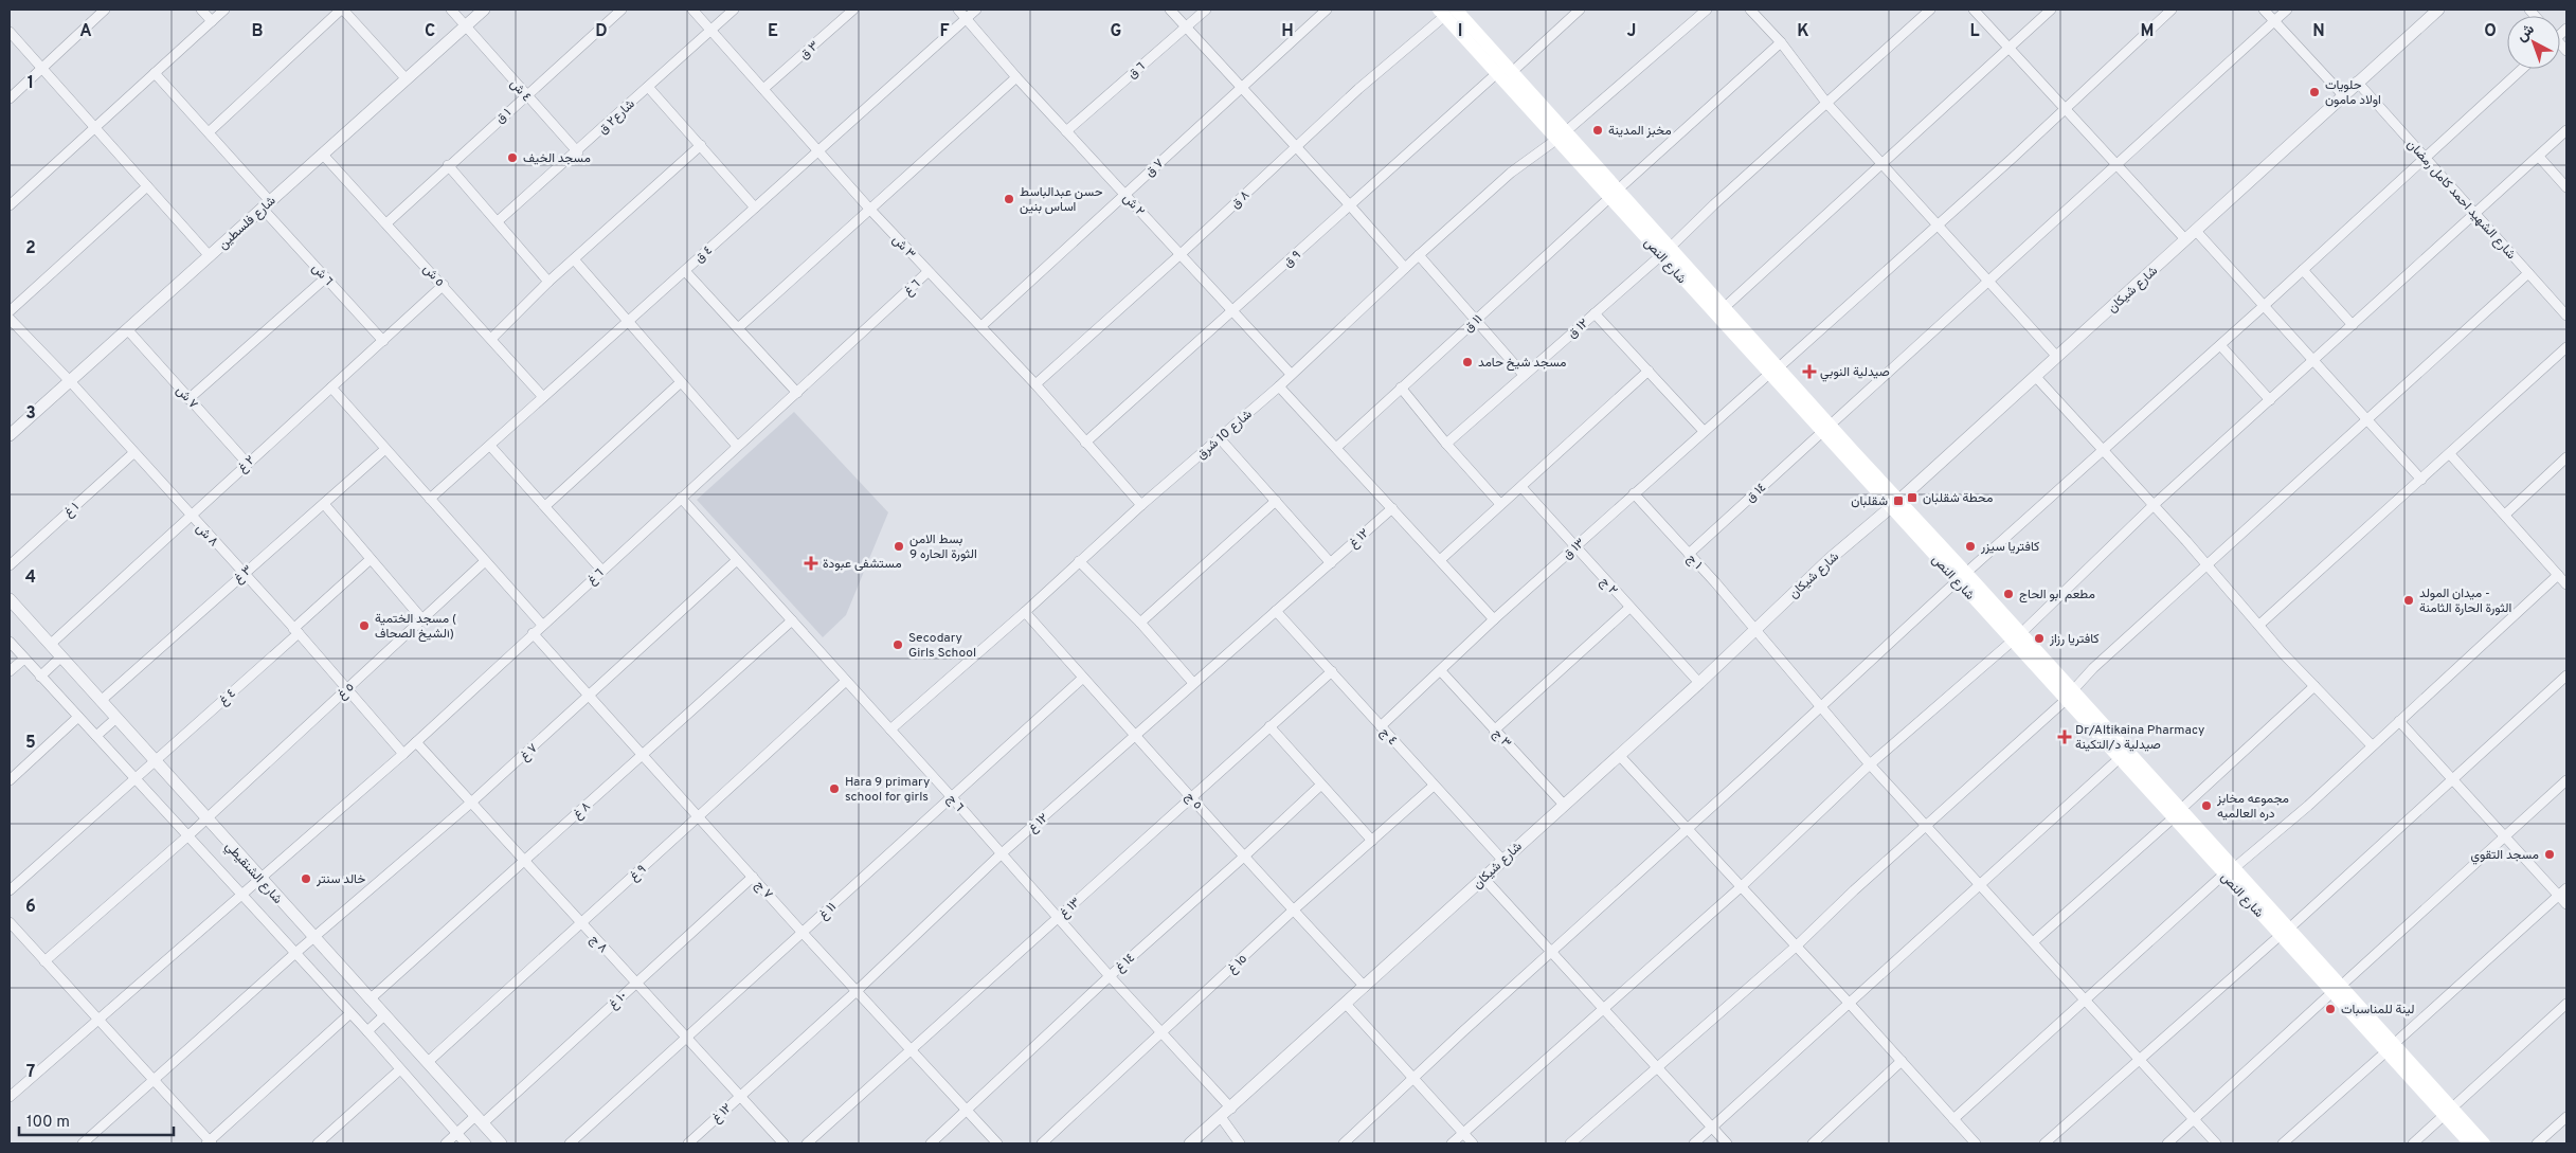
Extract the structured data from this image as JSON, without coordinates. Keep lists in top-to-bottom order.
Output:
{
  "streets": {
    "main road": ["شارع النص"],
    "street": [
      "٣ ق",
      "٦ ق",
      "٤ ش",
      "١ ق",
      "شارع٢ ق",
      "٧ ق",
      "٨ ق",
      "شارع الشهيد احمد كامل رمضان",
      "٢ ش",
      "شارع فلسطين",
      "٣ ش",
      "٤ ق",
      "٩ ق",
      "٦ ش",
      "٥ ش",
      "٦ غ",
      "شارع شيكان",
      "١١ ق",
      "١٢ ق",
      "٧ ش",
      "شارع 10 شرق",
      "٢ غ",
      "١٤ ق",
      "١ غ",
      "٨ ش",
      "١٢ غ",
      "١٣ ق",
      "١ ج",
      "٣ غ",
      "٢ ج",
      "٥ غ",
      "٤ غ",
      "٤ ج",
      "٣ ج",
      "٧ غ",
      "٥ ج",
      "٦ ج",
      "٨ غ",
      "شارع الشنقيطي",
      "٩ غ",
      "٧ ج",
      "١٣ غ",
      "١١ غ",
      "٨ ج",
      "١٤ غ",
      "١٥ غ",
      "١٠ غ"
    ]
  },
  "crossings": [
    ["٣ ق", "٣ ش"],
    ["٦ ق", "٢ ش"],
    ["٤ ش", "١ ق"],
    ["٤ ش", "شارع٢ ق"],
    ["٤ ش", "شارع فلسطين"],
    ["١ ق", "٥ ش"],
    ["شارع٢ ق", "٣ ش"],
    ["٧ ق", "٢ ش"],
    ["٧ ق", "٣ ش"],
    ["٨ ق", "٢ ش"],
    ["٨ ق", "٣ ش"],
    ["٨ ق", "شارع النص"],
    ["شارع الشهيد احمد كامل رمضان", "شارع شيكان"],
    ["٢ ش", "٤ ق"],
    ["٢ ش", "٩ ق"],
    ["٢ ش", "شارع 10 شرق"],
    ["شارع فلسطين", "٦ ش"],
    ["شارع فلسطين", "٥ ش"],
    ["شارع فلسطين", "٧ ش"],
    ["شارع فلسطين", "٨ ش"],
    ["٣ ش", "٤ ق"],
    ["٣ ش", "٩ ق"],
    ["٣ ش", "٦ غ"],
    ["٣ ش", "شارع 10 شرق"],
    ["٤ ق", "٥ ش"],
    ["٩ ق", "شارع النص"],
    ["شارع النص", "شارع شيكان"],
    ["شارع النص", "١١ ق"],
    ["شارع النص", "١٢ ق"],
    ["شارع النص", "شارع 10 شرق"],
    ["شارع النص", "١٤ ق"],
    ["شارع النص", "١٣ ق"],
    ["٦ ش", "٢ غ"],
    ["٥ ش", "٢ غ"],
    ["٦ غ", "٨ ش"],
    ["٦ غ", "٦ ج"],
    ["٦ غ", "شارع الشنقيطي"],
    ["٦ غ", "٧ ج"],
    ["٦ غ", "٨ ج"],
    ["شارع شيكان", "١ ج"],
    ["شارع شيكان", "٢ ج"],
    ["شارع شيكان", "٤ ج"],
    ["شارع شيكان", "٣ ج"],
    ["شارع شيكان", "٥ ج"],
    ["شارع شيكان", "٦ ج"],
    ["٧ ش", "٢ غ"],
    ["شارع 10 شرق", "٥ ج"],
    ["شارع 10 شرق", "٦ ج"],
    ["٢ غ", "٨ ش"],
    ["٢ غ", "شارع الشنقيطي"],
    ["١٤ ق", "١ ج"],
    ["١ غ", "٨ ش"],
    ["٨ ش", "٣ غ"],
    ["٨ ش", "٥ غ"],
    ["٨ ش", "٤ غ"],
    ["١٢ غ", "٤ ج"],
    ["١٢ غ", "٥ ج"],
    ["١٢ غ", "٦ ج"],
    ["١٢ غ", "٧ ج"],
    ["١٢ غ", "٨ ج"],
    ["١٣ ق", "١ ج"],
    ["١٣ ق", "٢ ج"],
    ["١٣ ق", "٤ ج"],
    ["١٣ ق", "٣ ج"],
    ["٣ غ", "شارع الشنقيطي"],
    ["٥ غ", "شارع الشنقيطي"],
    ["٤ غ", "شارع الشنقيطي"],
    ["٤ ج", "١٣ غ"],
    ["٤ ج", "١٥ غ"],
    ["٧ غ", "٦ ج"],
    ["٧ غ", "شارع الشنقيطي"],
    ["٧ غ", "٧ ج"],
    ["٧ غ", "٨ ج"],
    ["٥ ج", "١٣ غ"],
    ["٥ ج", "١١ غ"],
    ["٥ ج", "١٤ غ"],
    ["٥ ج", "١٥ غ"],
    ["٦ ج", "٨ غ"],
    ["٦ ج", "٩ غ"],
    ["٦ ج", "١٣ غ"],
    ["٦ ج", "١١ غ"],
    ["٦ ج", "١٤ غ"],
    ["٦ ج", "١٥ غ"],
    ["٨ غ", "شارع الشنقيطي"],
    ["٨ غ", "٧ ج"],
    ["٨ غ", "٨ ج"],
    ["شارع الشنقيطي", "٩ غ"],
    ["شارع الشنقيطي", "١٠ غ"],
    ["٩ غ", "٧ ج"],
    ["٩ غ", "٨ ج"],
    ["٧ ج", "١٣ غ"],
    ["٧ ج", "١١ غ"],
    ["٧ ج", "١٤ غ"],
    ["٧ ج", "١٠ غ"],
    ["١١ غ", "٨ ج"],
    ["٨ ج", "١٠ غ"]
  ],
  "places": {
    "other": [
      "حلويات اولاد مامون",
      "مخبز المدينة",
      "مسجد الخيف",
      "حسن عبدالباسط اساس بنين",
      "مسجد شيخ حامد",
      "بسط الامن الثورة الحاره 9",
      "كافتريا سيزر",
      "مطعم ابو الحاج",
      "ميدان المولد - الثورة الحارة الثامنة",
      "مسجد الختمية ( الشيخ الصحاف)",
      "كافتريا رزاز",
      "Secodary Girls School",
      "Hara 9 primary school for girls",
      "مجموعه مخابز دره العالميه",
      "مسجد التقوي",
      "خالد سنتر",
      "لينة للمناسبات"
    ],
    "health": ["صيدلية النوبي", "مستشفى عبودة", "Dr/Altikaina Pharmacy صيدلية د/التكينة"],
    "transit": ["محطة شقلبان", "شقلبان"]
  },
  "scale_bar": "100 m",
  "north": "top left",
  "grid": {
    "columns": [
      "A",
      "B",
      "C",
      "D",
      "E",
      "F",
      "G",
      "H",
      "I",
      "J",
      "K",
      "L",
      "M",
      "N",
      "O"
    ],
    "rows": [
      "1",
      "2",
      "3",
      "4",
      "5",
      "6",
      "7"
    ]
  }
}
